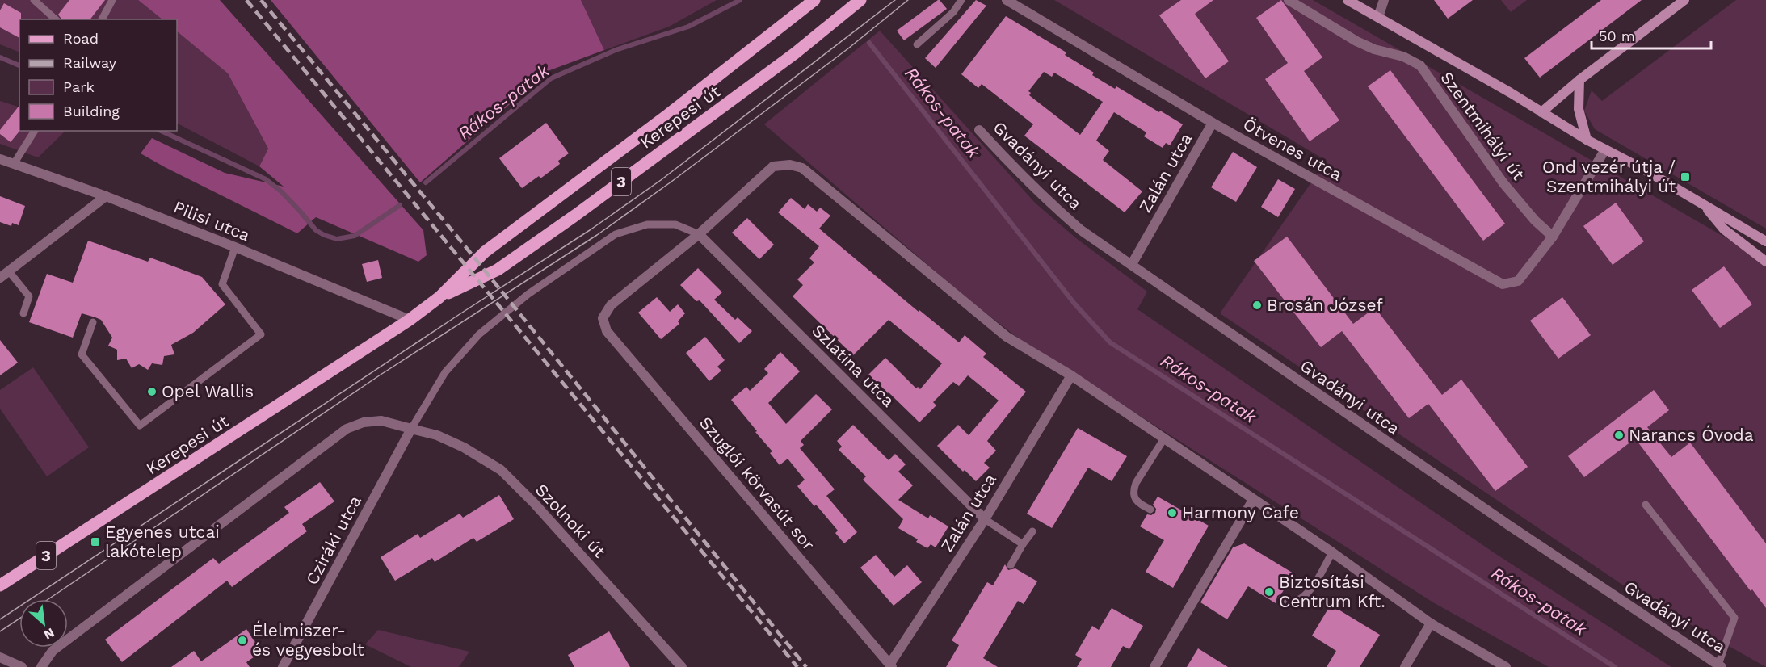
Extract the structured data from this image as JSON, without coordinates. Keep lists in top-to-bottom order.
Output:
{
  "streets": {
    "main road": ["Kerepesi út", "3"],
    "street": [
      "Szentmihályi út",
      "Ötvenes utca",
      "Gvadányi utca",
      "Zalán utca",
      "Pilisi utca",
      "Szlatina utca",
      "Szuglói körvasút sor",
      "Szolnoki út",
      "Cziráki utca"
    ]
  },
  "crossings": [
    ["Kerepesi út", "Pilisi utca"],
    ["Szentmihályi út", "Ötvenes utca"],
    ["Ötvenes utca", "Zalán utca"],
    ["Gvadányi utca", "Zalán utca"],
    ["Zalán utca", "Szlatina utca"],
    ["Zalán utca", "Szuglói körvasút sor"],
    ["Szlatina utca", "Szuglói körvasút sor"],
    ["Szolnoki út", "Cziráki utca"]
  ],
  "water": ["Rákos-patak"],
  "places": {
    "transit": ["Ond vezér útja / Szentmihályi út", "Egyenes utcai lakótelep"],
    "other": [
      "Brosán József",
      "Opel Wallis",
      "Narancs Óvoda",
      "Harmony Cafe",
      "Biztosítási Centrum Kft.",
      "Élelmiszer- és vegyesbolt"
    ]
  },
  "legend": [
    "Road",
    "Railway",
    "Park",
    "Building"
  ],
  "scale_bar": "50 m",
  "north": "bottom right"
}
